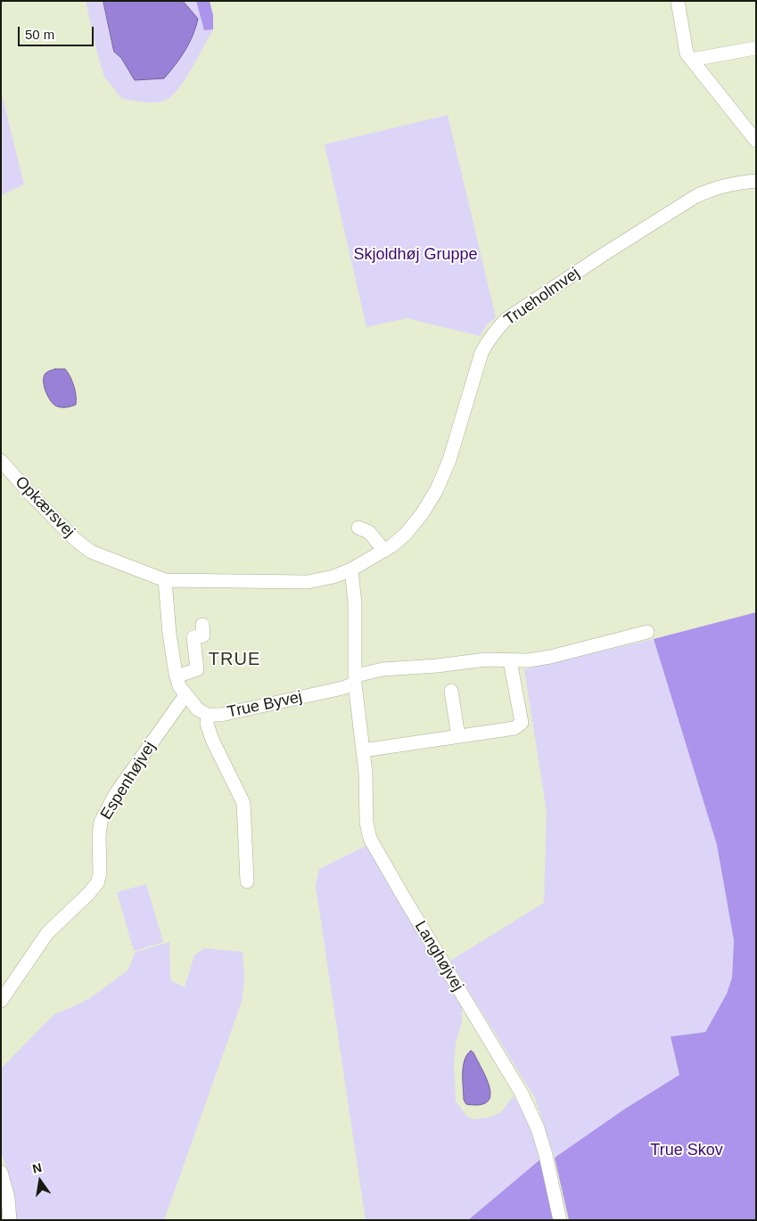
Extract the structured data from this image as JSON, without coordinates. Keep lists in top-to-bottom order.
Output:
{
  "streets": {
    "street": [
      "Trueholmvej",
      "Opkærsvej",
      "True Byvej",
      "Espenhøjvej",
      "Langhøjvej"
    ]
  },
  "crossings": [
    ["Opkærsvej", "True Byvej"],
    ["True Byvej", "Espenhøjvej"],
    ["True Byvej", "Langhøjvej"]
  ],
  "districts": ["TRUE"],
  "parks": ["Skjoldhøj Gruppe", "True Skov"],
  "scale_bar": "50 m",
  "north": "top"
}
